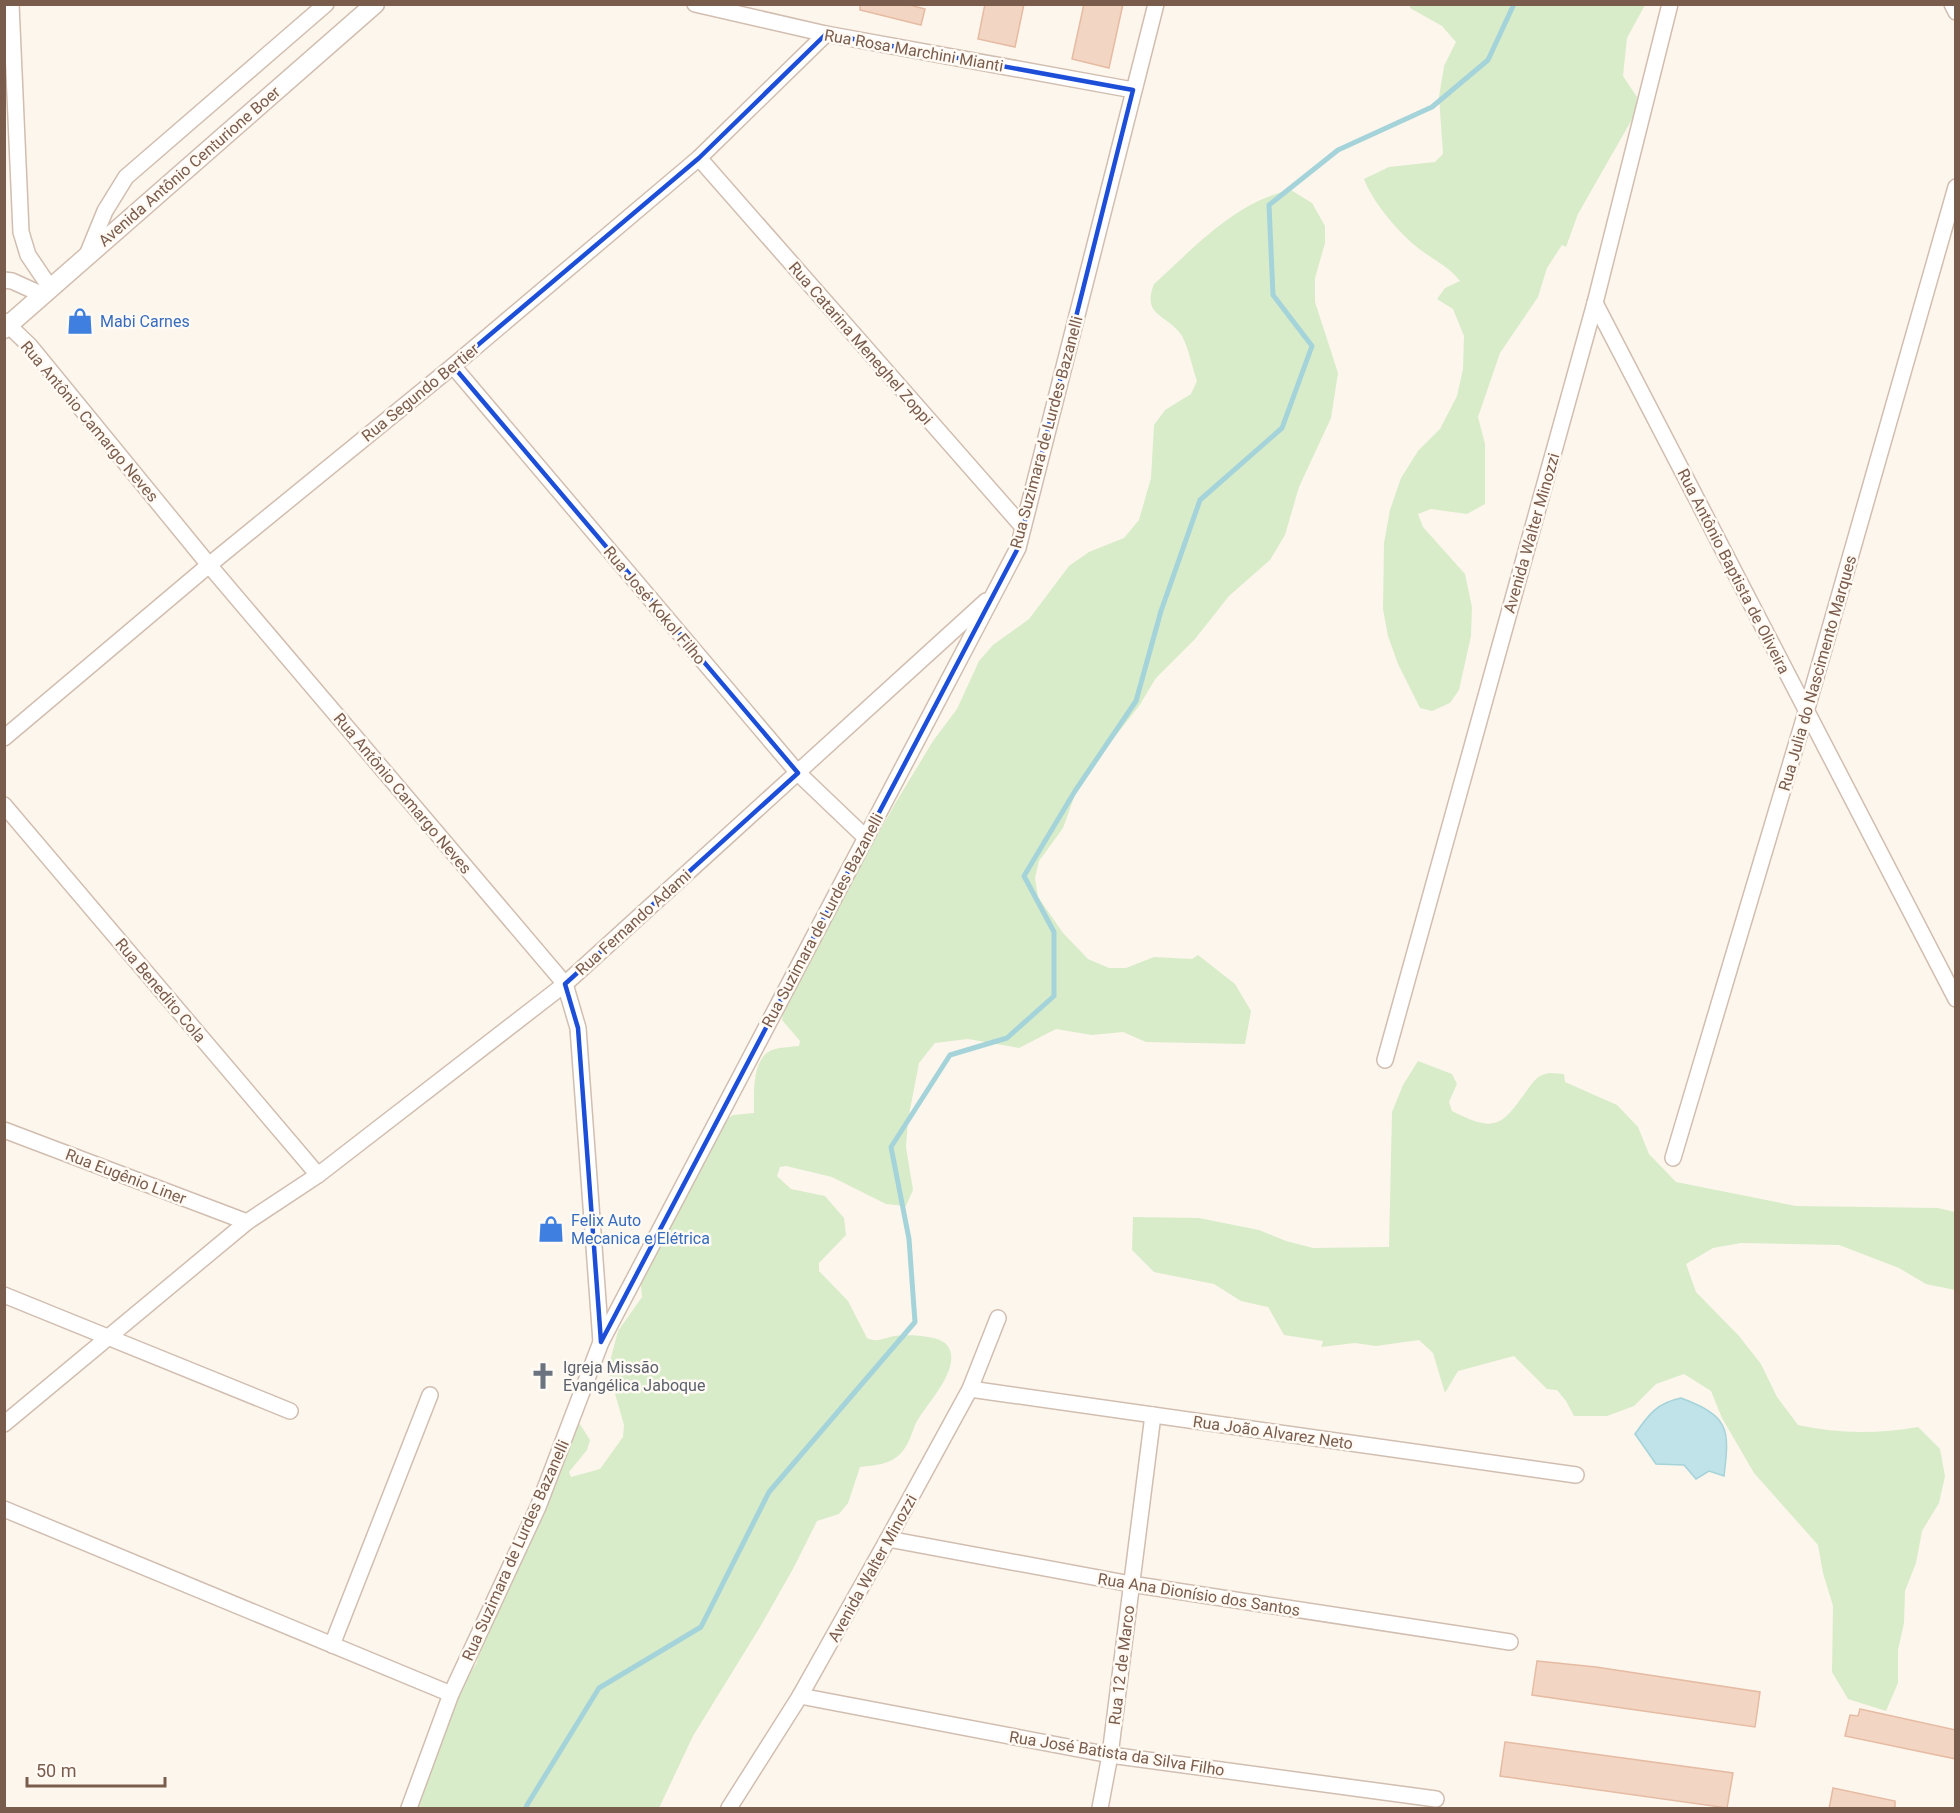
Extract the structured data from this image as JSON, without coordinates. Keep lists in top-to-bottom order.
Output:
{
  "streets": {
    "street": [
      "Rua Rosa Marchini Mianti",
      "Avenida Antônio Centurione Boer",
      "Rua Catarina Meneghel Zoppi",
      "Rua Segundo Bertier",
      "Rua Antônio Camargo Neves",
      "Rua Suzimara de Lurdes Bazanelli",
      "Avenida Walter Minozzi",
      "Rua Antônio Baptista de Oliveira",
      "Rua José Kokol Filho",
      "Rua Julia do Nascimento Marques",
      "Rua Fernando Adami",
      "Rua Benedito Cola",
      "Rua Eugênio Liner",
      "Rua João Alvarez Neto",
      "Rua Ana Dionísio dos Santos",
      "Rua 12 de Marco",
      "Rua José Batista da Silva Filho"
    ]
  },
  "crossings": [
    ["Rua Rosa Marchini Mianti", "Rua Segundo Bertier"],
    ["Rua Rosa Marchini Mianti", "Rua Suzimara de Lurdes Bazanelli"],
    ["Avenida Antônio Centurione Boer", "Rua Antônio Camargo Neves"],
    ["Rua Catarina Meneghel Zoppi", "Rua Segundo Bertier"],
    ["Rua Catarina Meneghel Zoppi", "Rua Suzimara de Lurdes Bazanelli"],
    ["Rua Segundo Bertier", "Rua Antônio Camargo Neves"],
    ["Rua Segundo Bertier", "Rua José Kokol Filho"],
    ["Rua Antônio Camargo Neves", "Rua Suzimara de Lurdes Bazanelli"],
    ["Rua Antônio Camargo Neves", "Rua Fernando Adami"],
    ["Rua Suzimara de Lurdes Bazanelli", "Rua José Kokol Filho"],
    ["Rua Suzimara de Lurdes Bazanelli", "Rua Fernando Adami"],
    ["Avenida Walter Minozzi", "Rua Antônio Baptista de Oliveira"],
    ["Avenida Walter Minozzi", "Rua João Alvarez Neto"],
    ["Avenida Walter Minozzi", "Rua Ana Dionísio dos Santos"],
    ["Avenida Walter Minozzi", "Rua José Batista da Silva Filho"],
    ["Rua Antônio Baptista de Oliveira", "Rua Julia do Nascimento Marques"],
    ["Rua José Kokol Filho", "Rua Fernando Adami"],
    ["Rua Fernando Adami", "Rua Benedito Cola"],
    ["Rua Fernando Adami", "Rua Eugênio Liner"],
    ["Rua João Alvarez Neto", "Rua 12 de Marco"],
    ["Rua Ana Dionísio dos Santos", "Rua 12 de Marco"],
    ["Rua 12 de Marco", "Rua José Batista da Silva Filho"]
  ],
  "places": {
    "shop": ["Mabi Carnes", "Felix Auto Mecanica e Elétrica"],
    "church": ["Igreja Missão Evangélica Jaboque"]
  },
  "scale_bar": "50 m"
}
